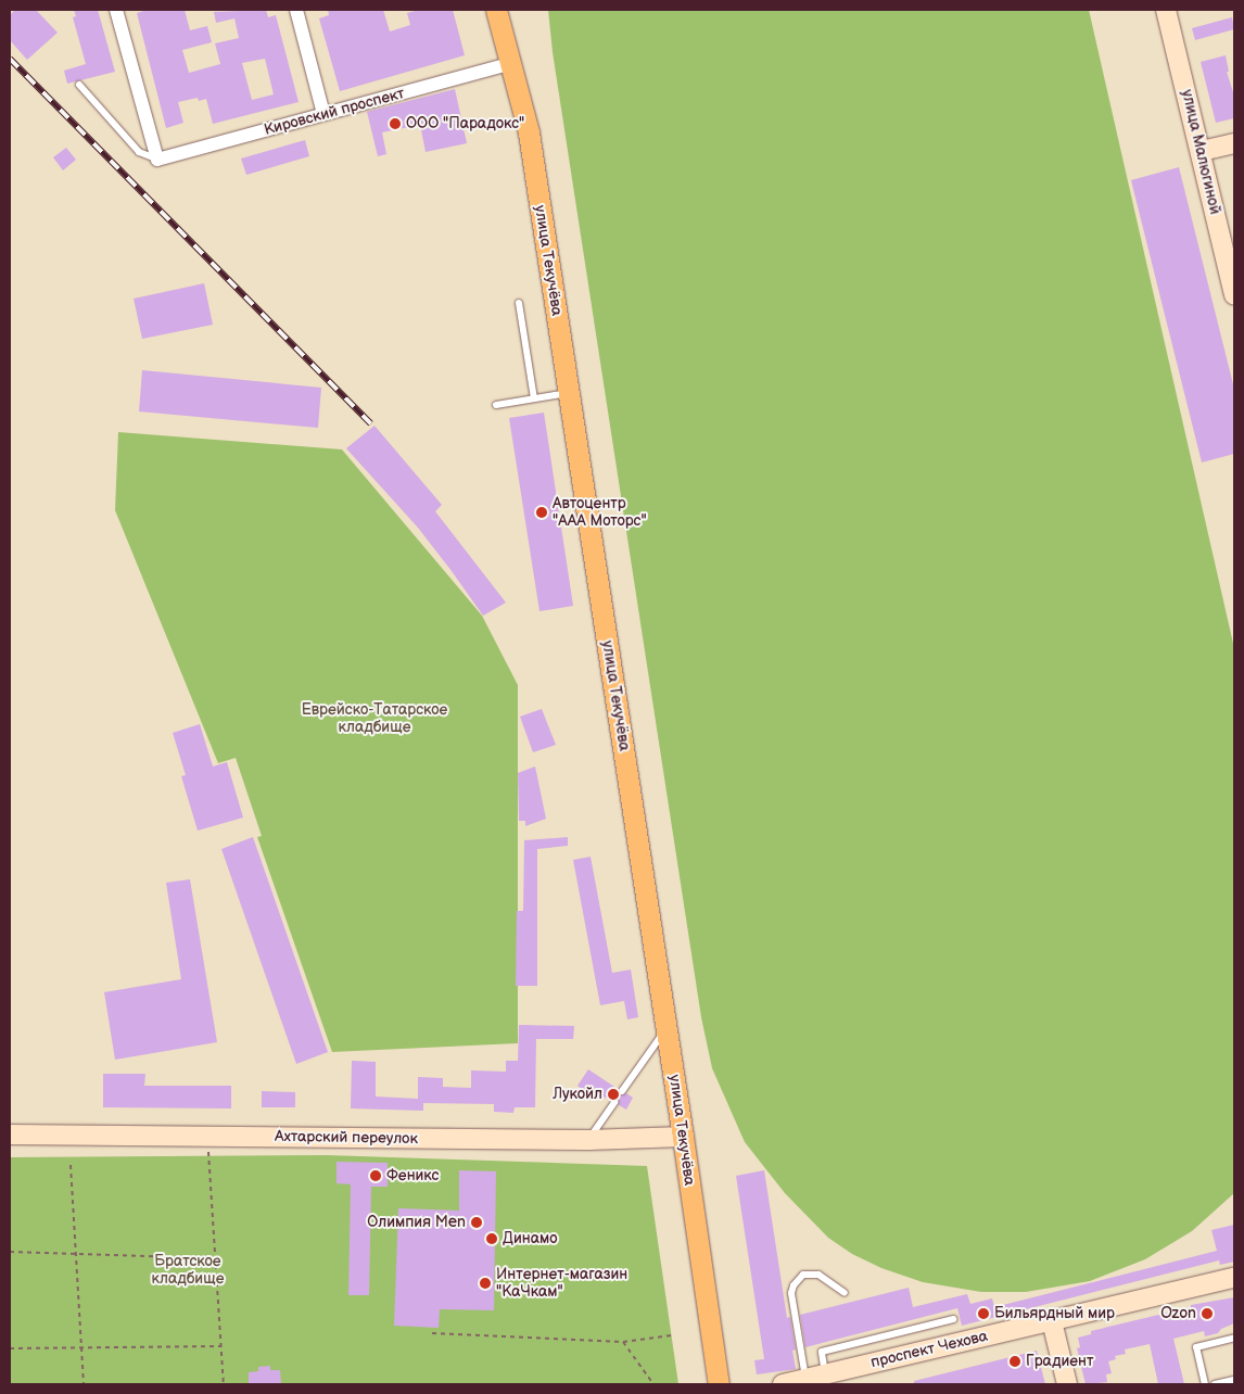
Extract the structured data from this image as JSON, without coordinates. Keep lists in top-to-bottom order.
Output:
{
  "streets": {
    "main road": ["улица Текучёва"],
    "street": [
      "Кировский проспект",
      "улица Малюгиной",
      "Ахтарский переулок",
      "проспект Чехова"
    ]
  },
  "crossings": [
    ["Кировский проспект", "улица Текучёва"],
    ["улица Текучёва", "Ахтарский переулок"]
  ],
  "parks": ["Еврейско-Татарское кладбище", "Братское кладбище"],
  "places": [
    "ООО \"Парадокс\"",
    "Автоцентр \"ААА Моторс\"",
    "Лукойл",
    "Феникс",
    "Олимпия Men",
    "Динамо",
    "Интернет-магазин \"КаЧкам\"",
    "Бильярдный мир",
    "Ozon",
    "Градиент"
  ]
}
